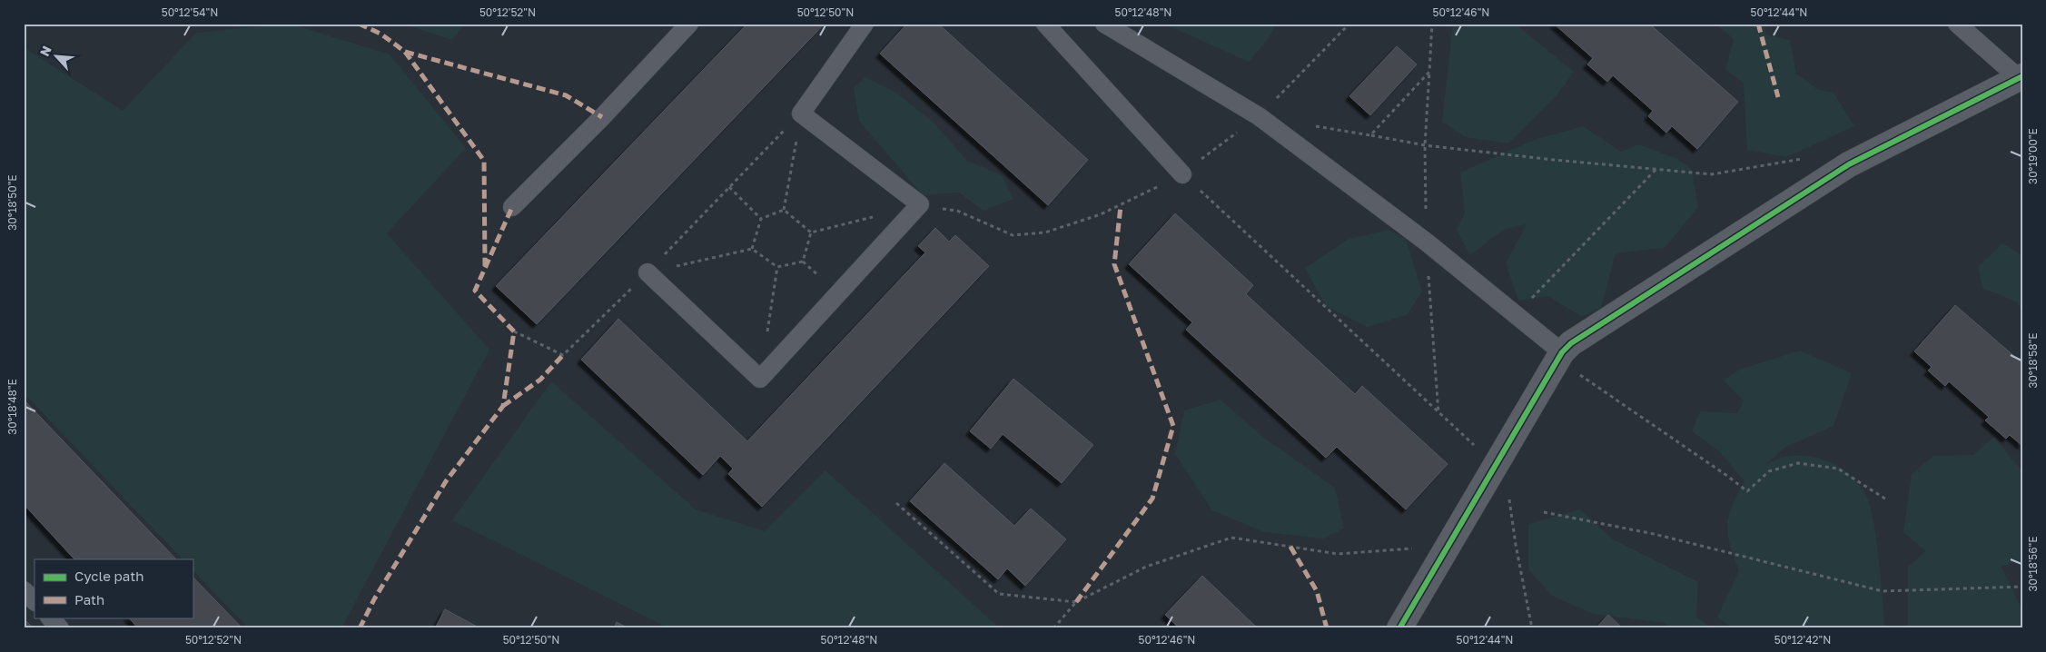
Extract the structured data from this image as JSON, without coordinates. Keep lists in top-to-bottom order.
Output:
{
  "legend": ["Cycle path", "Path"],
  "north": "top left",
  "coordinates": [
    "50°12'54\"N",
    "50°12'52\"N",
    "50°12'50\"N",
    "50°12'48\"N",
    "50°12'46\"N",
    "50°12'44\"N",
    "30°19'00\"E",
    "30°18'50\"E",
    "30°18'58\"E",
    "30°18'48\"E",
    "30°18'56\"E",
    "50°12'42\"N"
  ]
}
